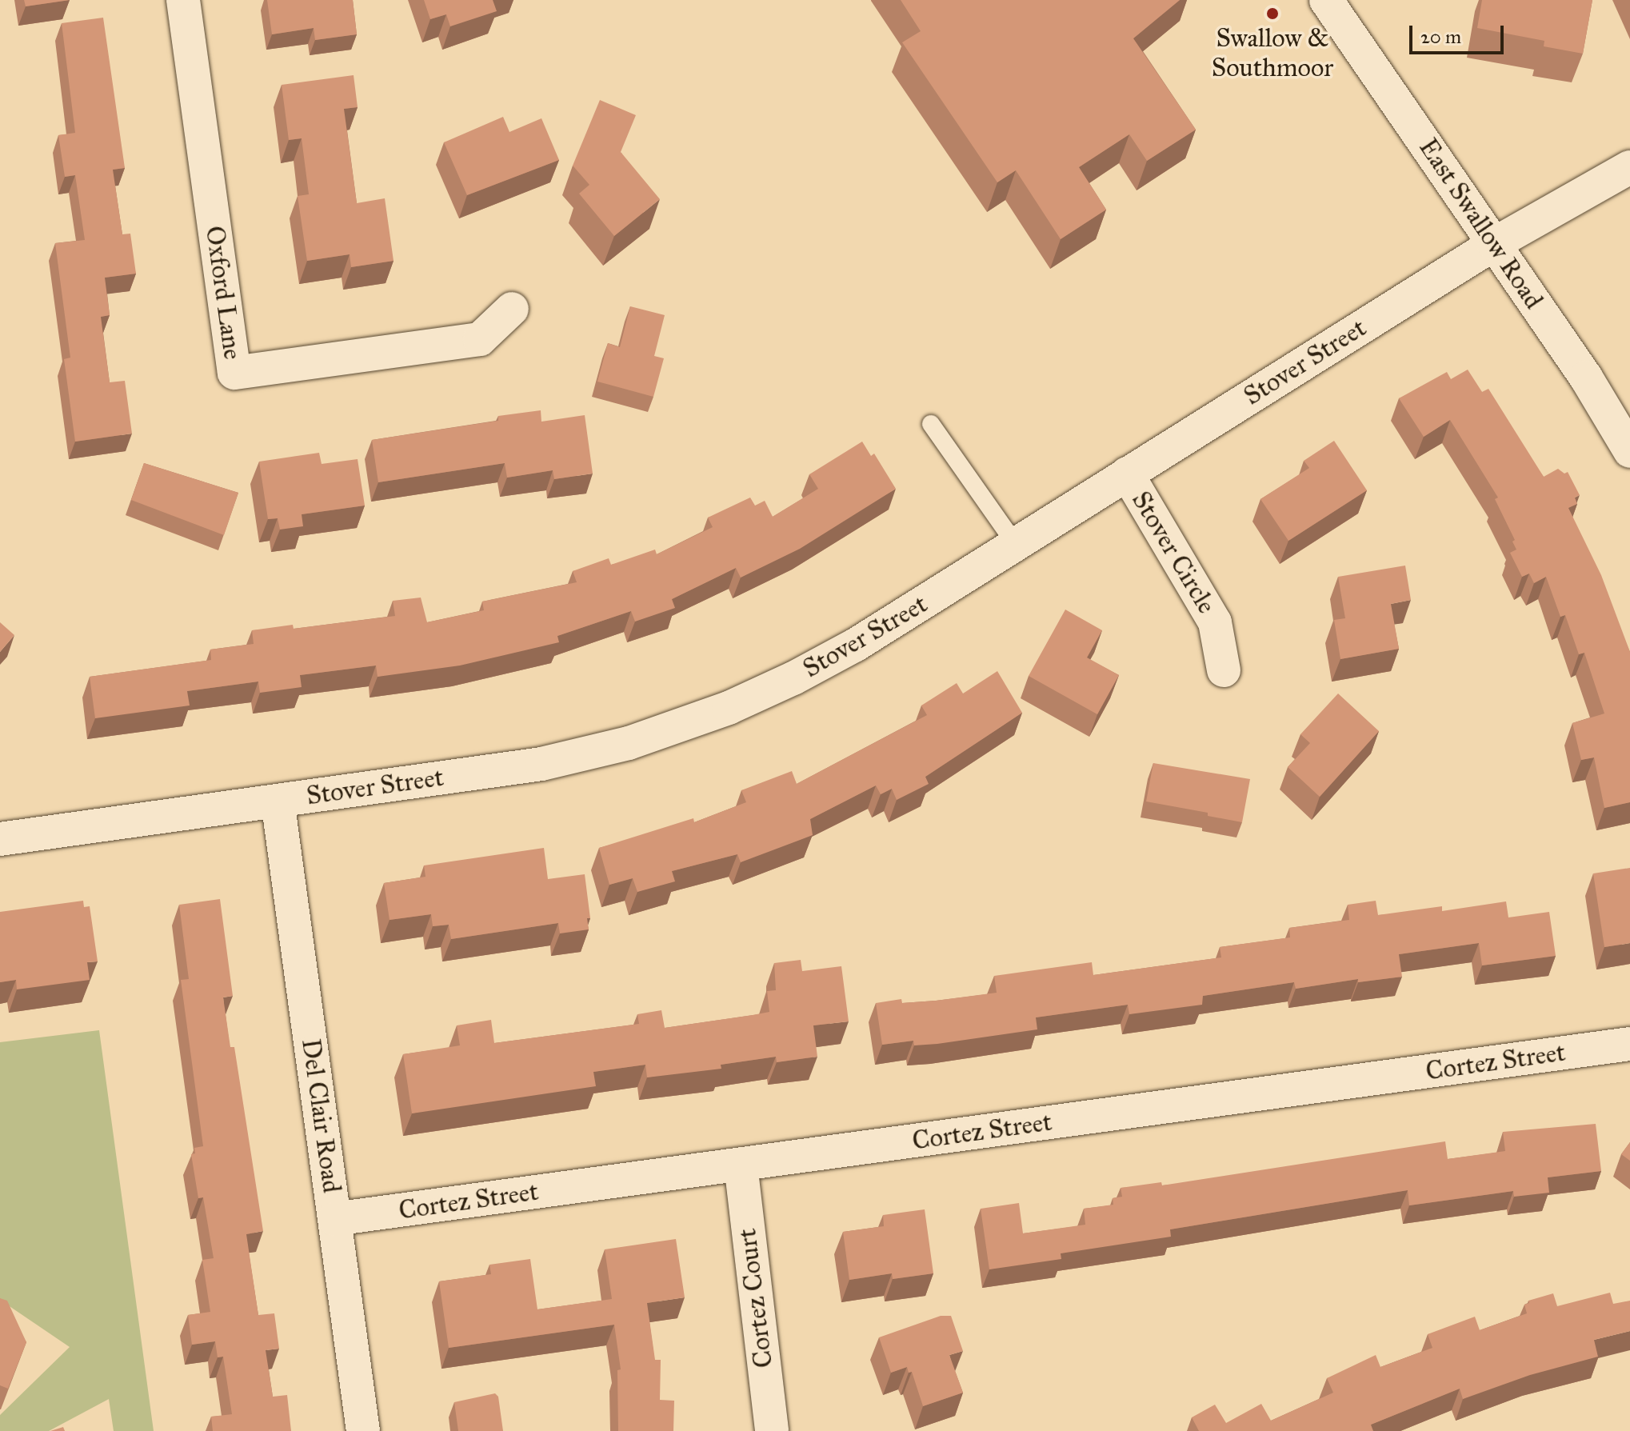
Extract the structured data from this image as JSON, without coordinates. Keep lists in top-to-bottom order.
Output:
{
  "streets": {
    "street": [
      "East Swallow Road",
      "Oxford Lane",
      "Stover Street",
      "Stover Circle",
      "Cortez Street",
      "Del Clair Road",
      "Cortez Court"
    ]
  },
  "crossings": [
    ["East Swallow Road", "Stover Street"],
    ["Stover Street", "Stover Circle"],
    ["Stover Street", "Del Clair Road"],
    ["Cortez Street", "Del Clair Road"],
    ["Cortez Street", "Cortez Court"]
  ],
  "places": ["Swallow & Southmoor"],
  "scale_bar": "20 m"
}
